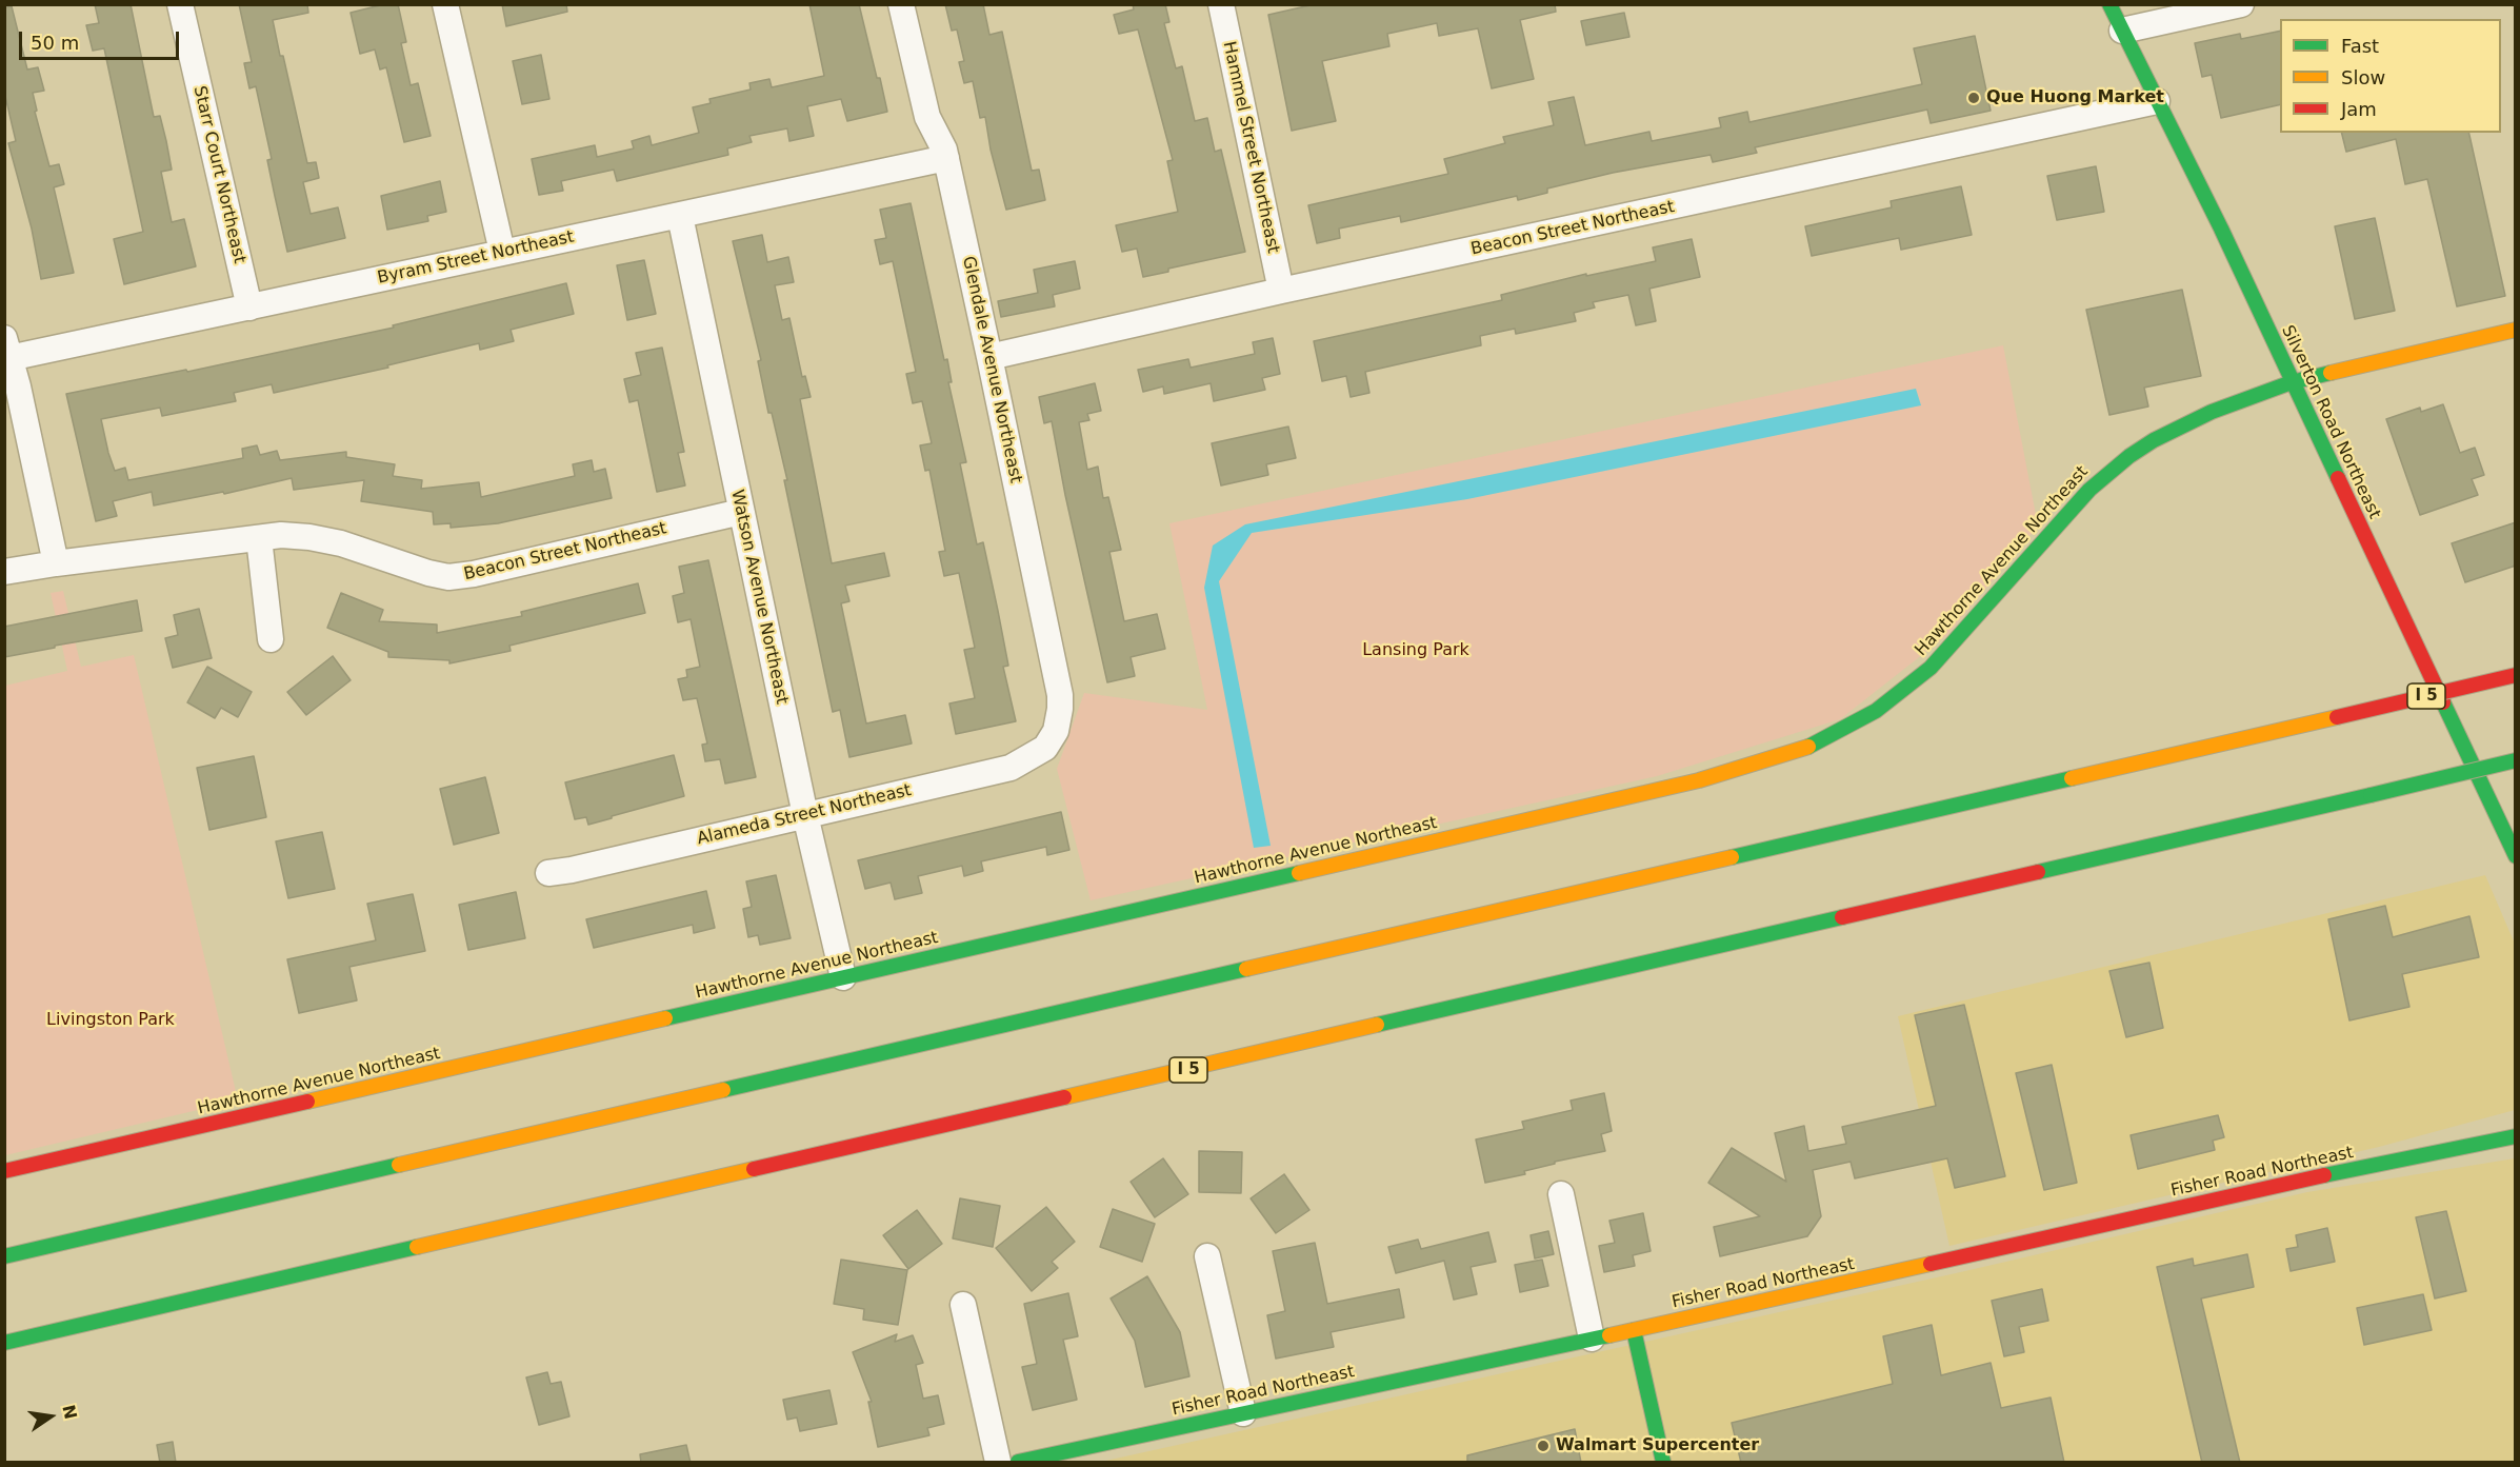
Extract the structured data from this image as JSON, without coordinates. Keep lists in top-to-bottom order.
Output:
{
  "streets": {
    "main road": [
      "Silverton Road Northeast",
      "Hawthorne Avenue Northeast",
      "I 5",
      "Fisher Road Northeast"
    ],
    "street": [
      "Hammel Street Northeast",
      "Starr Court Northeast",
      "Beacon Street Northeast",
      "Byram Street Northeast",
      "Glendale Avenue Northeast",
      "Watson Avenue Northeast",
      "Alameda Street Northeast"
    ]
  },
  "crossings": [
    ["Hammel Street Northeast", "Beacon Street Northeast"],
    ["Starr Court Northeast", "Byram Street Northeast"],
    ["Beacon Street Northeast", "Glendale Avenue Northeast"],
    ["Beacon Street Northeast", "Silverton Road Northeast"],
    ["Beacon Street Northeast", "Watson Avenue Northeast"],
    ["Byram Street Northeast", "Glendale Avenue Northeast"],
    ["Byram Street Northeast", "Watson Avenue Northeast"],
    ["Glendale Avenue Northeast", "Alameda Street Northeast"],
    ["Silverton Road Northeast", "Hawthorne Avenue Northeast"],
    ["Hawthorne Avenue Northeast", "Watson Avenue Northeast"],
    ["Watson Avenue Northeast", "Alameda Street Northeast"]
  ],
  "parks": ["Lansing Park", "Livingston Park"],
  "places": ["Que Huong Market", "Walmart Supercenter"],
  "legend": ["Fast", "Slow", "Jam"],
  "scale_bar": "50 m",
  "north": "right"
}
